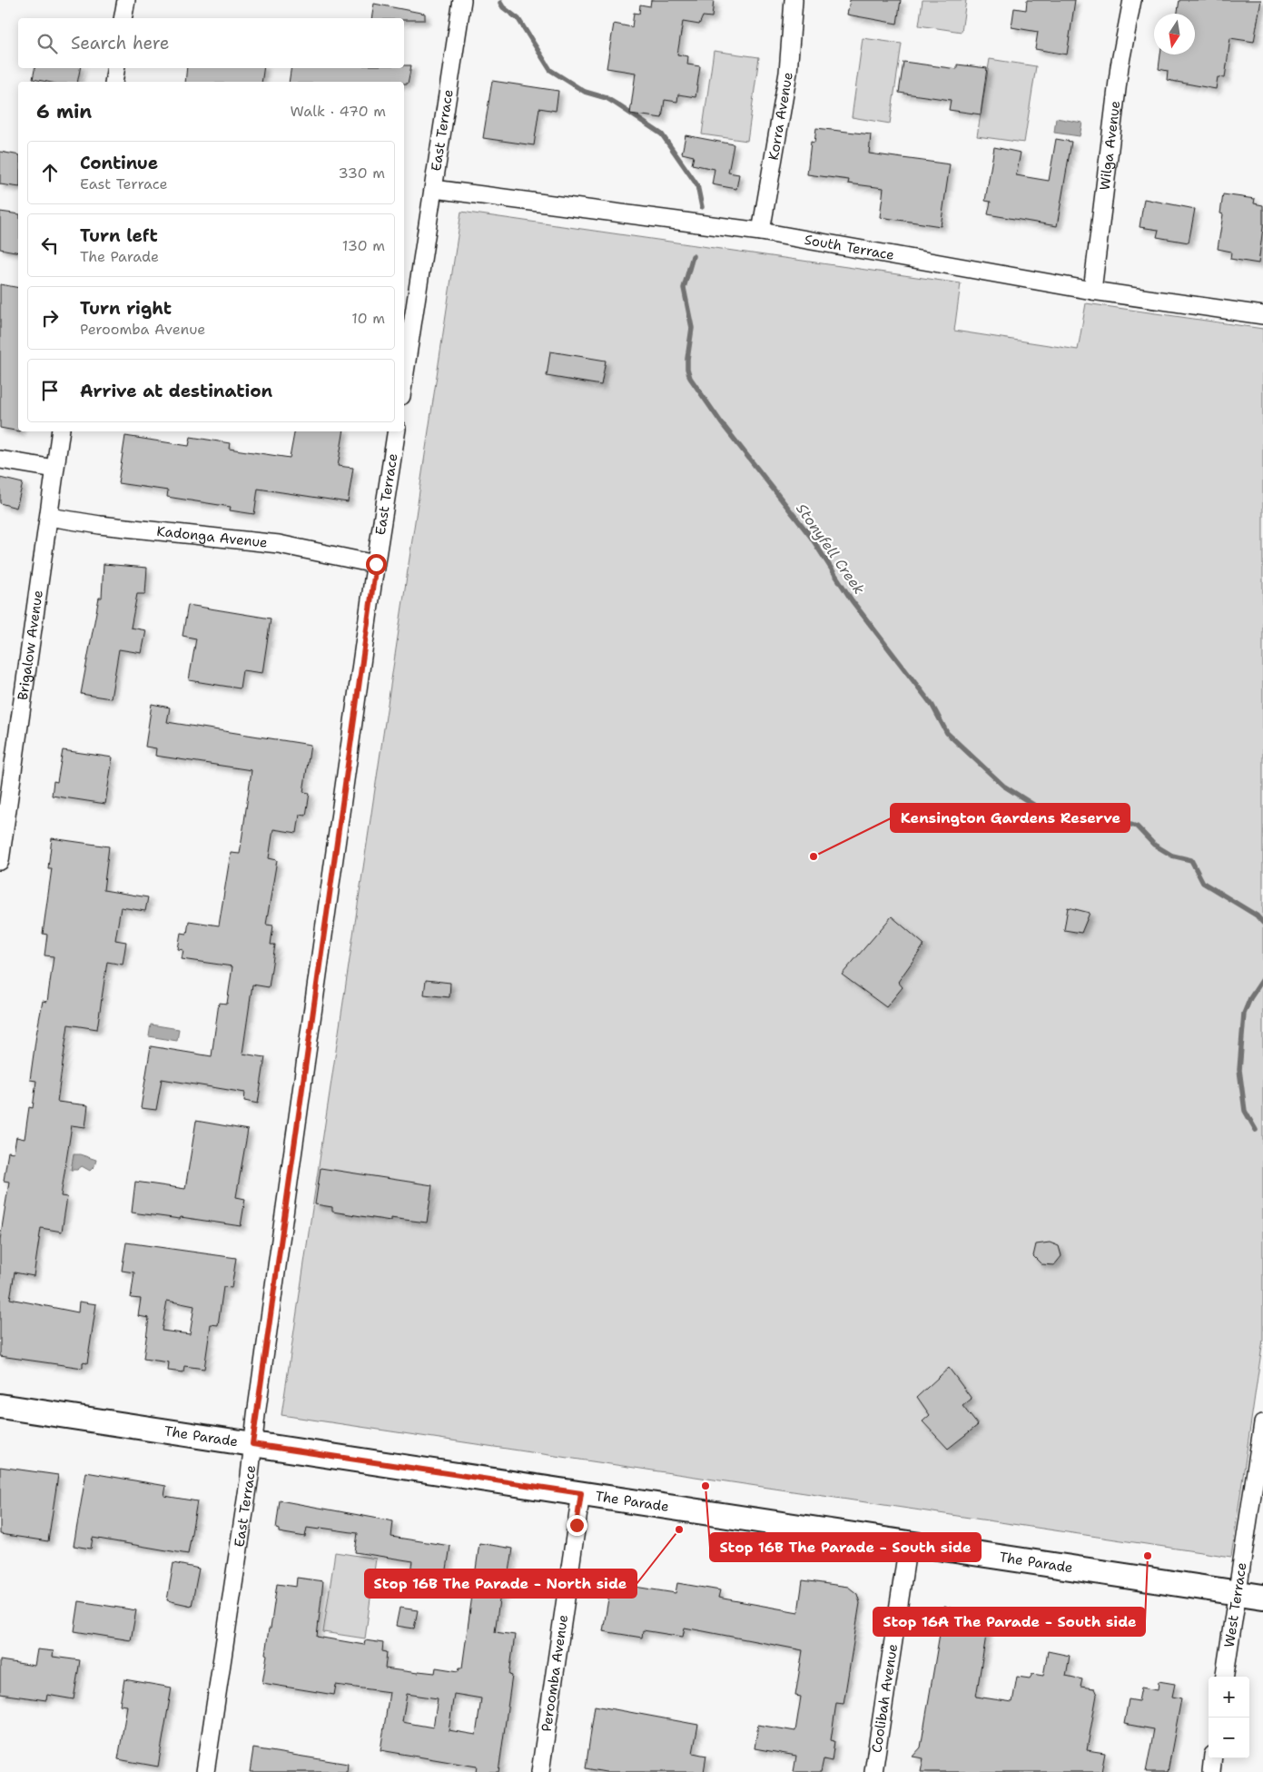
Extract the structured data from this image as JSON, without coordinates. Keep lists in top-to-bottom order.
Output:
{
  "streets": {
    "main road": ["The Parade"],
    "street": [
      "Korra Avenue",
      "East Terrace",
      "Wilga Avenue",
      "South Terrace",
      "Kadonga Avenue",
      "Brigalow Avenue",
      "West Terrace",
      "Peroomba Avenue",
      "Coolibah Avenue"
    ]
  },
  "crossings": [
    ["Korra Avenue", "South Terrace"],
    ["East Terrace", "South Terrace"],
    ["East Terrace", "Kadonga Avenue"],
    ["East Terrace", "The Parade"],
    ["Wilga Avenue", "South Terrace"],
    ["Kadonga Avenue", "Brigalow Avenue"],
    ["The Parade", "West Terrace"],
    ["The Parade", "Peroomba Avenue"],
    ["The Parade", "Coolibah Avenue"]
  ],
  "water": ["Stonyfell Creek"],
  "places": [
    "Kensington Gardens Reserve",
    "Stop 16B The Parade - South side",
    "Stop 16B The Parade - North side",
    "Stop 16A The Parade - South side"
  ],
  "north": "bottom",
  "page": {
    "search": "Search here",
    "heading": ["6 min", "Walk · 470 m"],
    "list": [
      ["Continue", "East Terrace", "330 m"],
      ["Turn left", "The Parade", "130 m"],
      ["Turn right", "Peroomba Avenue", "10 m"],
      "Arrive at destination"
    ],
    "map_buttons": ["+", "−"]
  }
}
